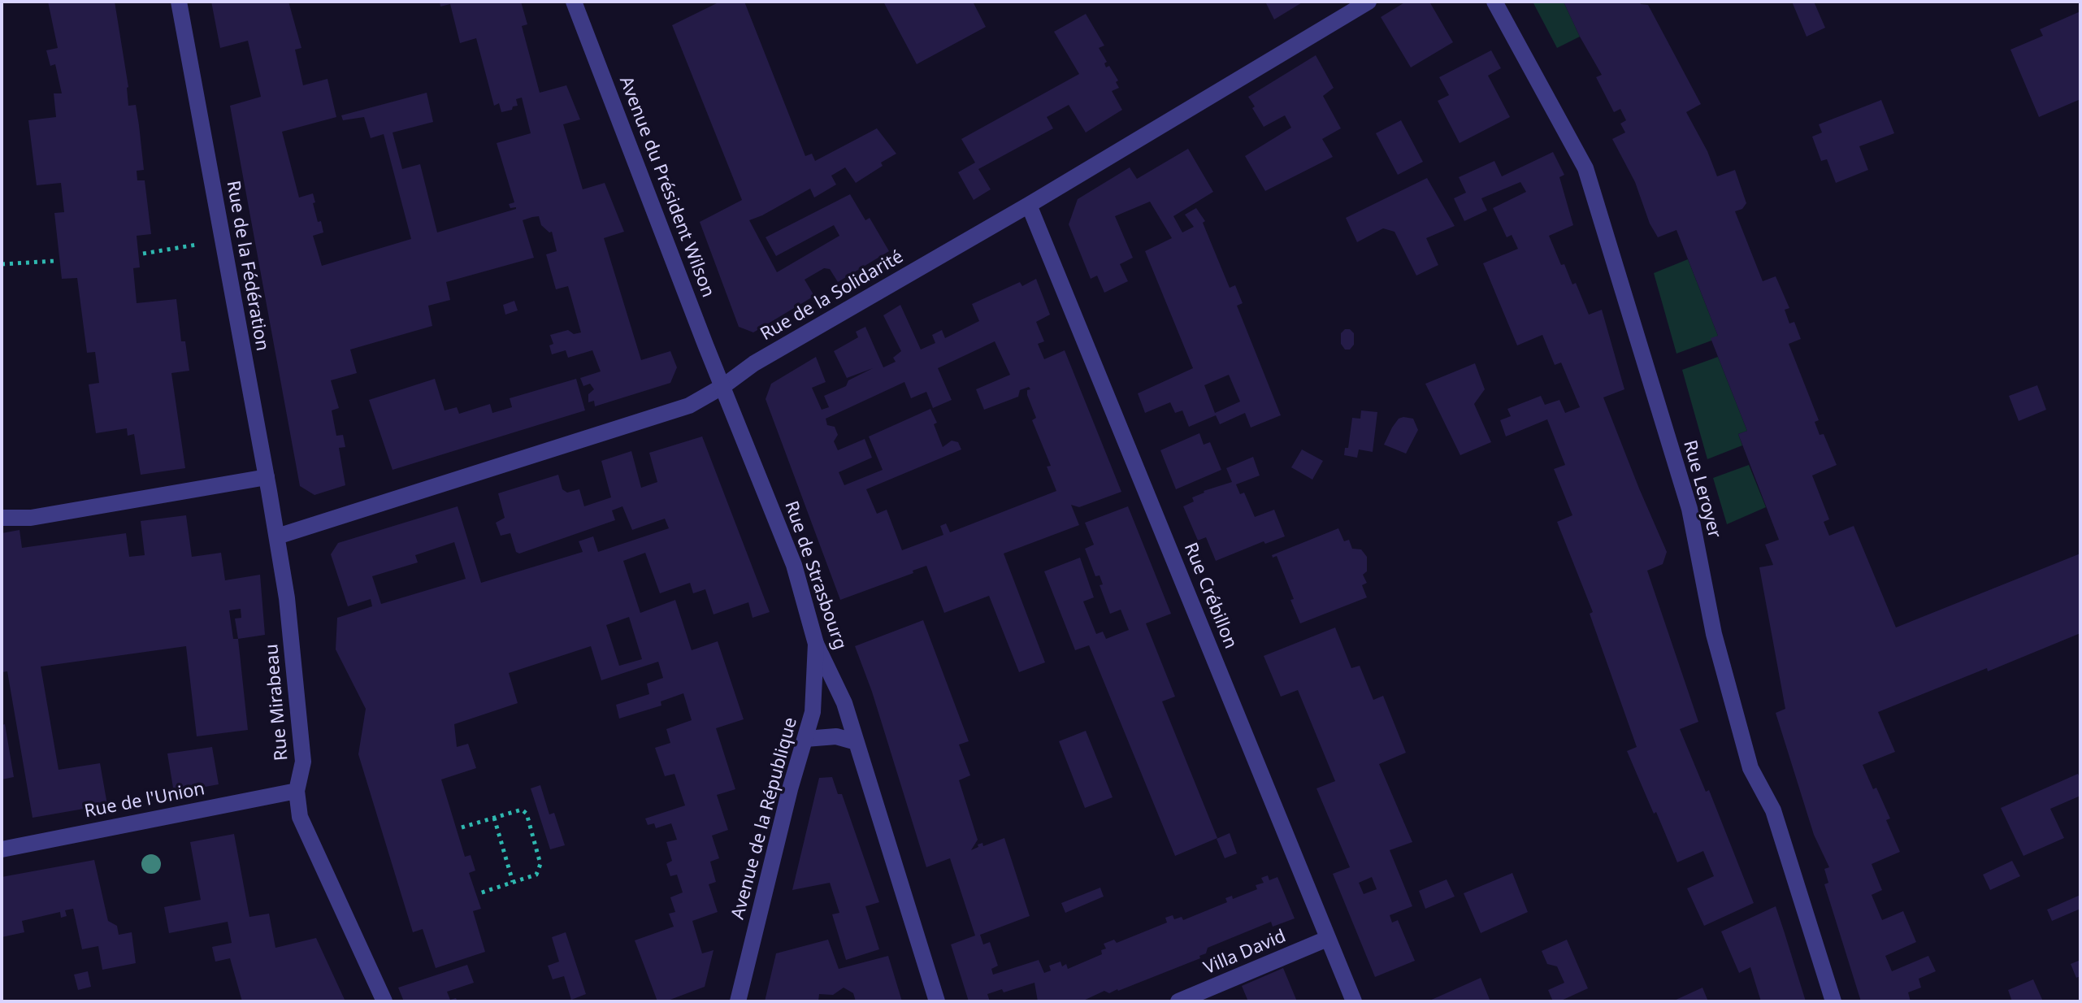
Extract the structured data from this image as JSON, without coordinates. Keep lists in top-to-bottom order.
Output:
{
  "streets": {
    "street": [
      "Avenue du Président Wilson",
      "Rue de la Fédération",
      "Rue de la Solidarité",
      "Rue Leroyer",
      "Rue de Strasbourg",
      "Rue Crébillon",
      "Rue Mirabeau",
      "Rue de l'Union",
      "Avenue de la République",
      "Villa David"
    ]
  },
  "crossings": [
    ["Avenue du Président Wilson", "Rue de la Solidarité"],
    ["Avenue du Président Wilson", "Rue de Strasbourg"],
    ["Rue de la Fédération", "Rue de la Solidarité"],
    ["Rue de la Fédération", "Rue Mirabeau"],
    ["Rue de la Solidarité", "Rue de Strasbourg"],
    ["Rue de la Solidarité", "Rue Crébillon"],
    ["Rue de la Solidarité", "Rue Mirabeau"],
    ["Rue de Strasbourg", "Avenue de la République"],
    ["Rue Crébillon", "Villa David"],
    ["Rue Mirabeau", "Rue de l'Union"]
  ]
}
